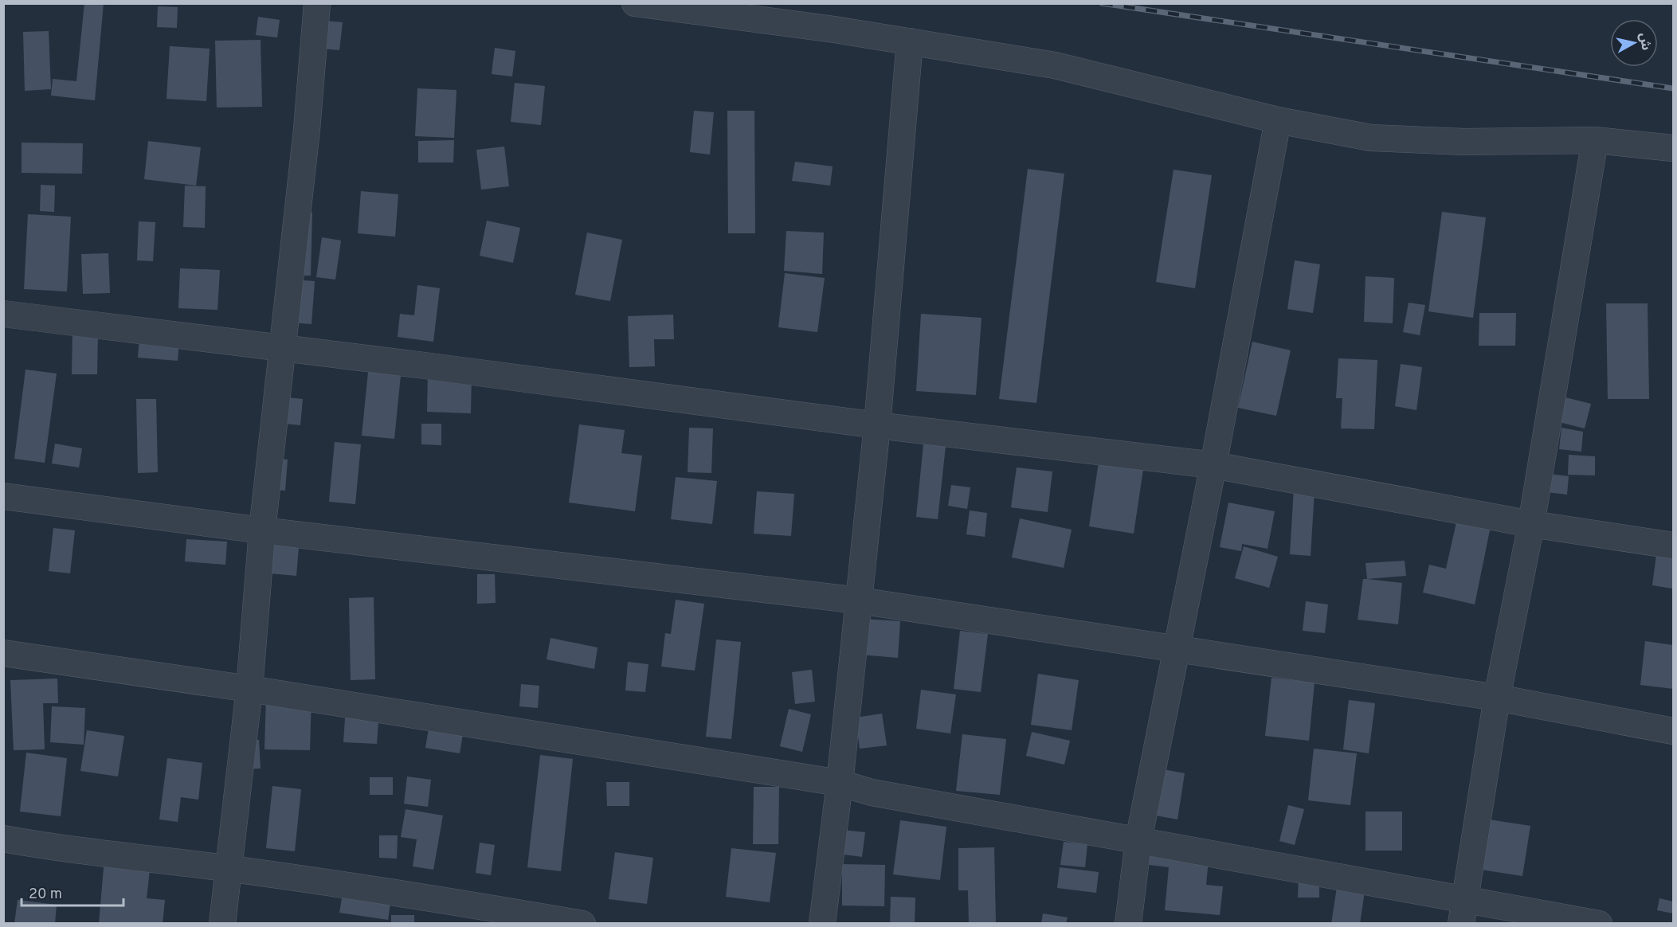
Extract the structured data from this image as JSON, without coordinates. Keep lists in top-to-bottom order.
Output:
{
  "scale_bar": "20 m",
  "north": "right"
}
